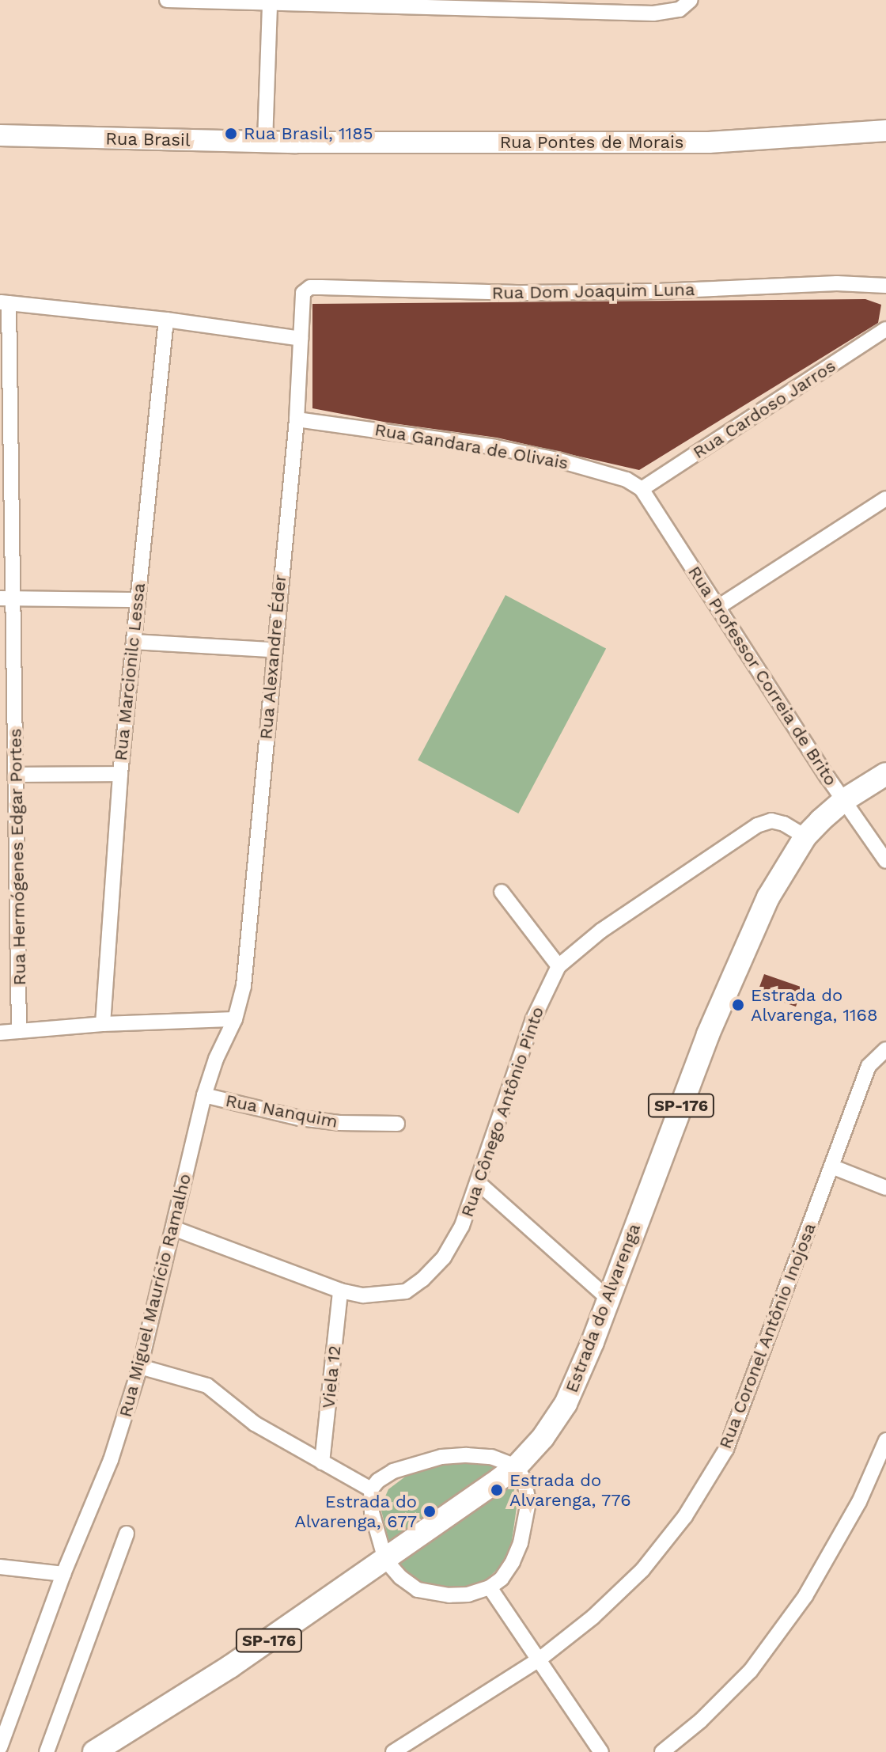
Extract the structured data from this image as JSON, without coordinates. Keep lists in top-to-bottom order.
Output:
{
  "streets": {
    "main road": ["SP-176", "Estrada do Alvarenga"],
    "street": [
      "Rua Brasil",
      "Rua Pontes de Morais",
      "Rua Dom Joaquim Luna",
      "Rua Cardoso Jarros",
      "Rua Gandara de Olivais",
      "Rua Alexandre Éder",
      "Rua Marcionilc Lessa",
      "Rua Professor Correia de Brito",
      "Rua Hermógenes Edgar Portes",
      "Rua Nanquim",
      "Rua Cônego Antônio Pinto",
      "Rua Miguel Maurício Ramalho",
      "Rua Coronel Antônio Inojosa",
      "Viela 12"
    ]
  },
  "crossings": [
    ["Rua Brasil", "Rua Pontes de Morais"],
    ["Rua Dom Joaquim Luna", "Rua Alexandre Éder"],
    ["Rua Cardoso Jarros", "Rua Gandara de Olivais"],
    ["Rua Cardoso Jarros", "Rua Professor Correia de Brito"],
    ["Rua Gandara de Olivais", "Rua Alexandre Éder"],
    ["Rua Gandara de Olivais", "Rua Professor Correia de Brito"],
    ["Rua Alexandre Éder", "Rua Miguel Maurício Ramalho"],
    ["Rua Professor Correia de Brito", "Estrada do Alvarenga"],
    ["Rua Nanquim", "Rua Miguel Maurício Ramalho"],
    ["Rua Cônego Antônio Pinto", "Rua Miguel Maurício Ramalho"],
    ["Rua Cônego Antônio Pinto", "Estrada do Alvarenga"],
    ["Rua Cônego Antônio Pinto", "Viela 12"]
  ],
  "places": [
    "Rua Brasil, 1185",
    "Estrada do Alvarenga, 1168",
    "Estrada do Alvarenga, 776",
    "Estrada do Alvarenga, 677"
  ]
}
